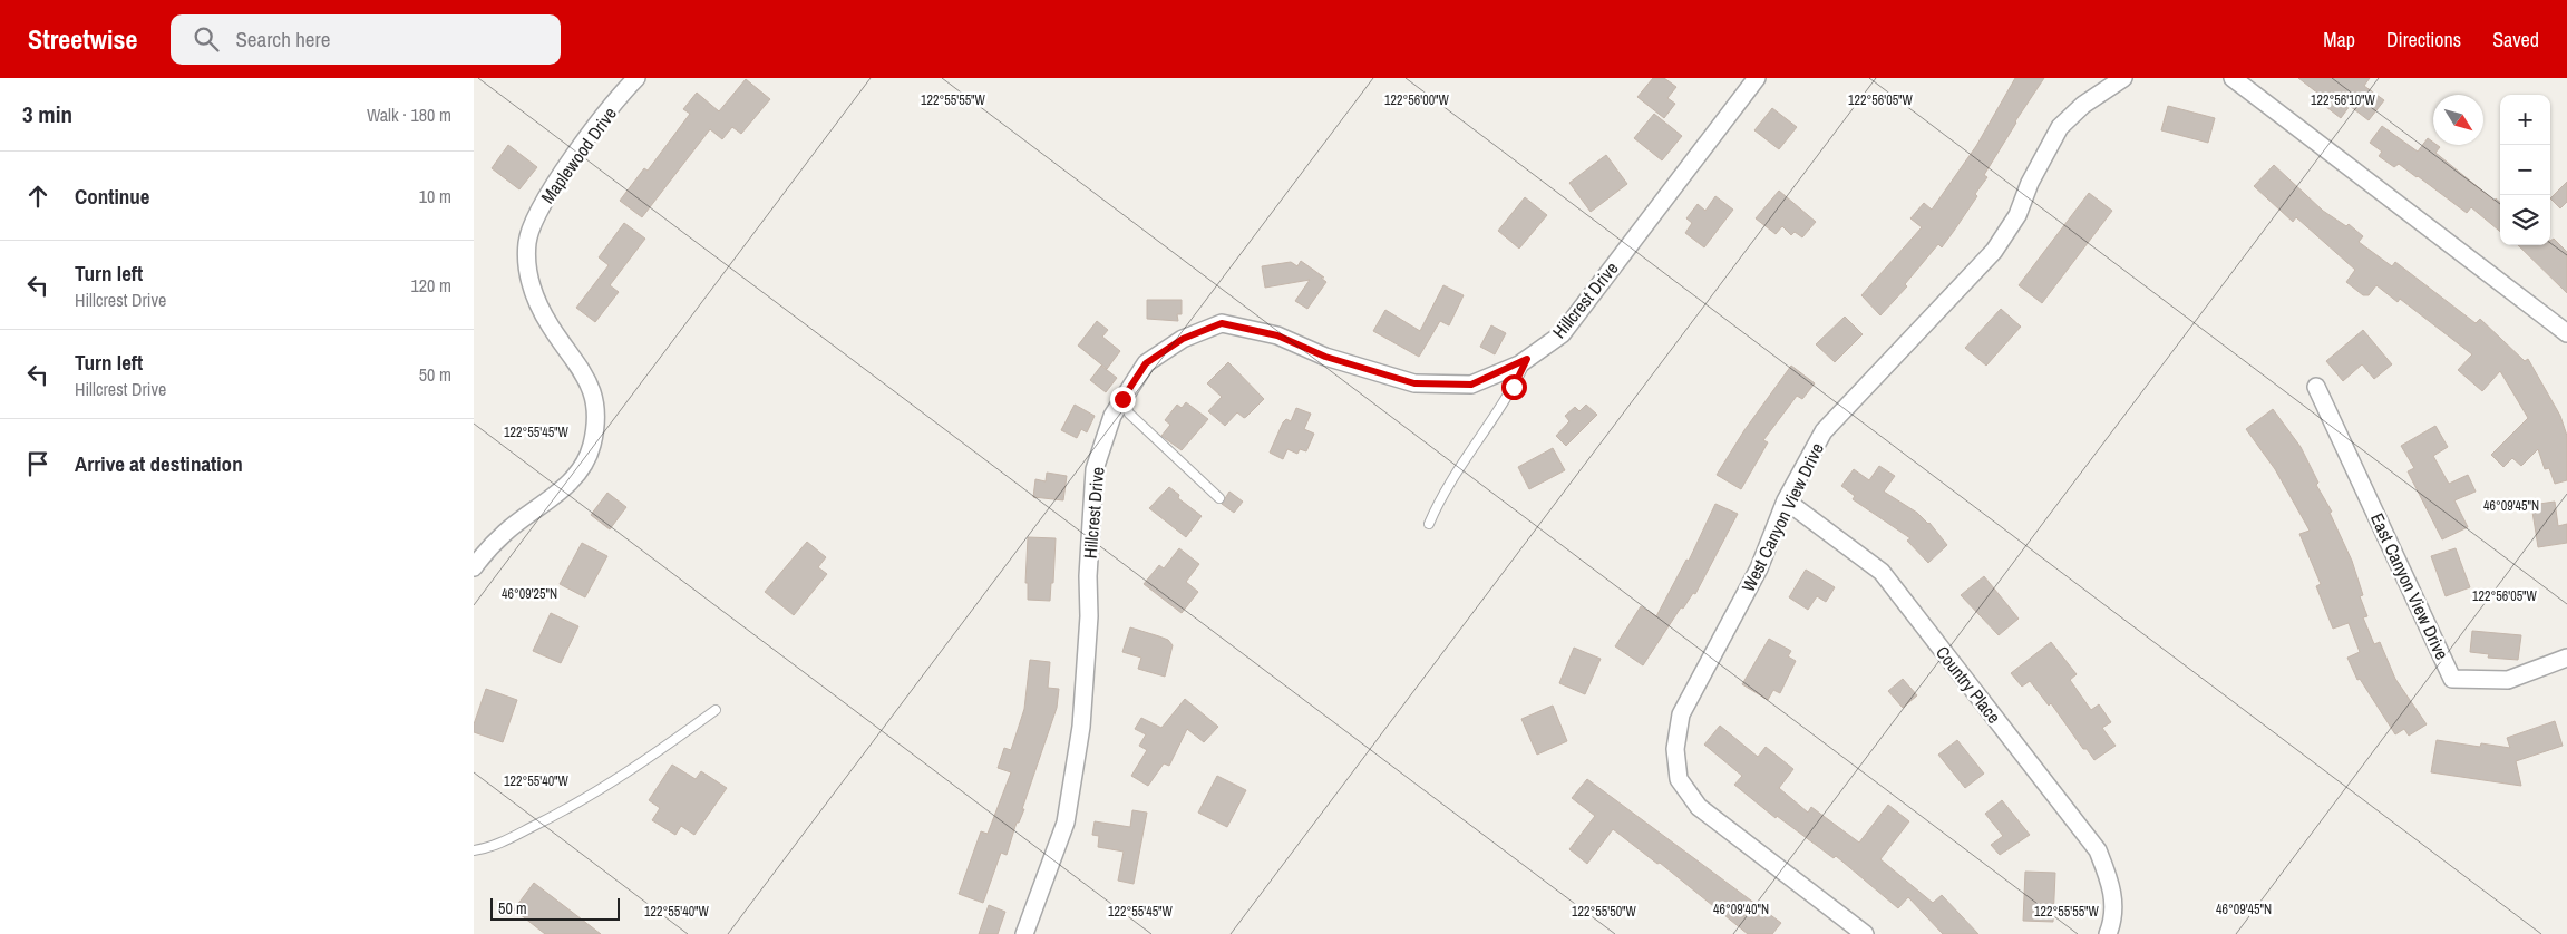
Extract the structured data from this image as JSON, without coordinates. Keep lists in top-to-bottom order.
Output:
{
  "streets": {
    "street": [
      "Maplewood Drive",
      "Hillcrest Drive",
      "West Canyon View Drive",
      "East Canyon View Drive",
      "Country Place"
    ]
  },
  "crossings": [
    ["West Canyon View Drive", "Country Place"]
  ],
  "scale_bar": "50 m",
  "north": "bottom right",
  "page": {
    "header": "Streetwise",
    "search": "Search here",
    "nav": ["Map", "Directions", "Saved"],
    "heading": ["3 min", "Walk · 180 m"],
    "map_buttons": ["+", "−"],
    "list": [
      ["Continue", "10 m"],
      ["Turn left", "Hillcrest Drive", "120 m"],
      ["Turn left", "Hillcrest Drive", "50 m"],
      "Arrive at destination"
    ],
    "scale": "50 m"
  },
  "coordinates": [
    "122°55'55\"W",
    "122°56'00\"W",
    "122°56'05\"W",
    "122°56'10\"W",
    "122°55'45\"W",
    "46°09'45\"N",
    "46°09'25\"N",
    "122°55'40\"W",
    "46°09'40\"N",
    "122°55'50\"W"
  ]
}
